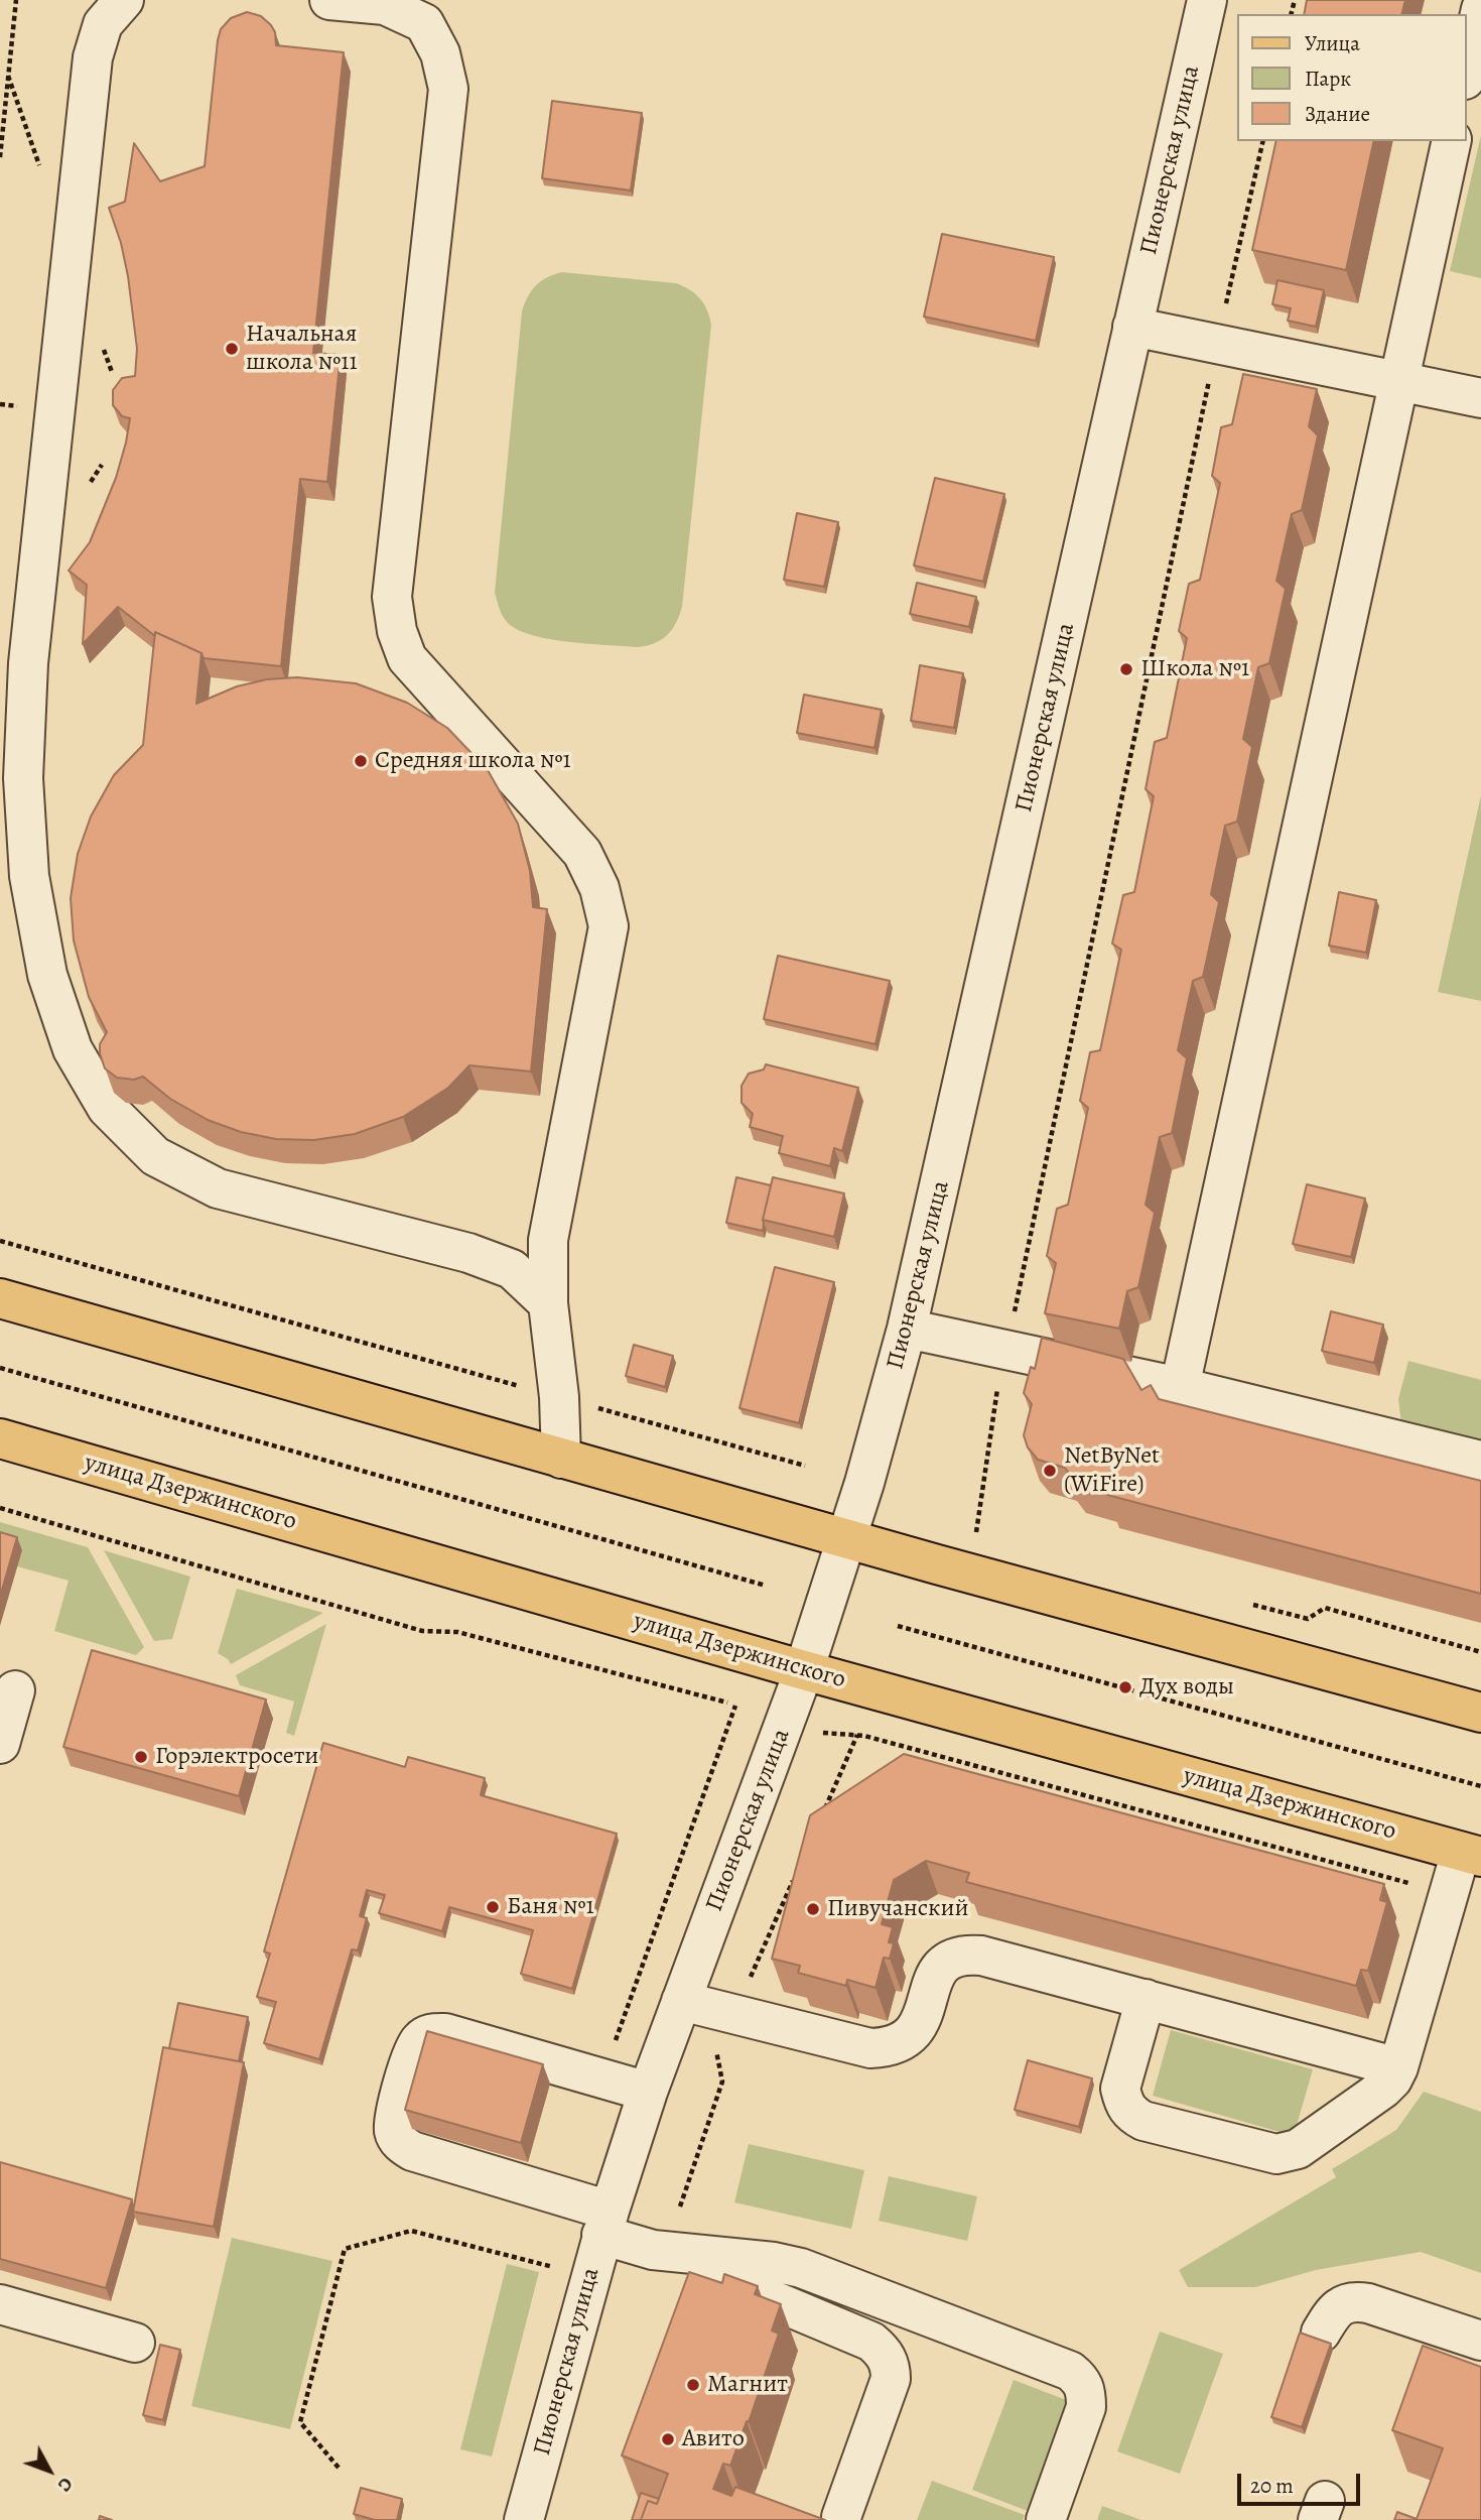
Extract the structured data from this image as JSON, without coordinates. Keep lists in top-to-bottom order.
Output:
{
  "streets": {
    "main road": ["улица Дзержинского"],
    "street": ["Пионерская улица"]
  },
  "crossings": [
    ["Пионерская улица", "улица Дзержинского"]
  ],
  "places": [
    "Начальная школа №11",
    "Школа №1",
    "Средняя школа №1",
    "NetByNet (WiFire)",
    "Дух воды",
    "Горэлектросети",
    "Баня №1",
    "Пивучанский",
    "Магнит",
    "Авито"
  ],
  "legend": ["Улица", "Парк", "Здание"],
  "scale_bar": "20 m",
  "north": "bottom right"
}
